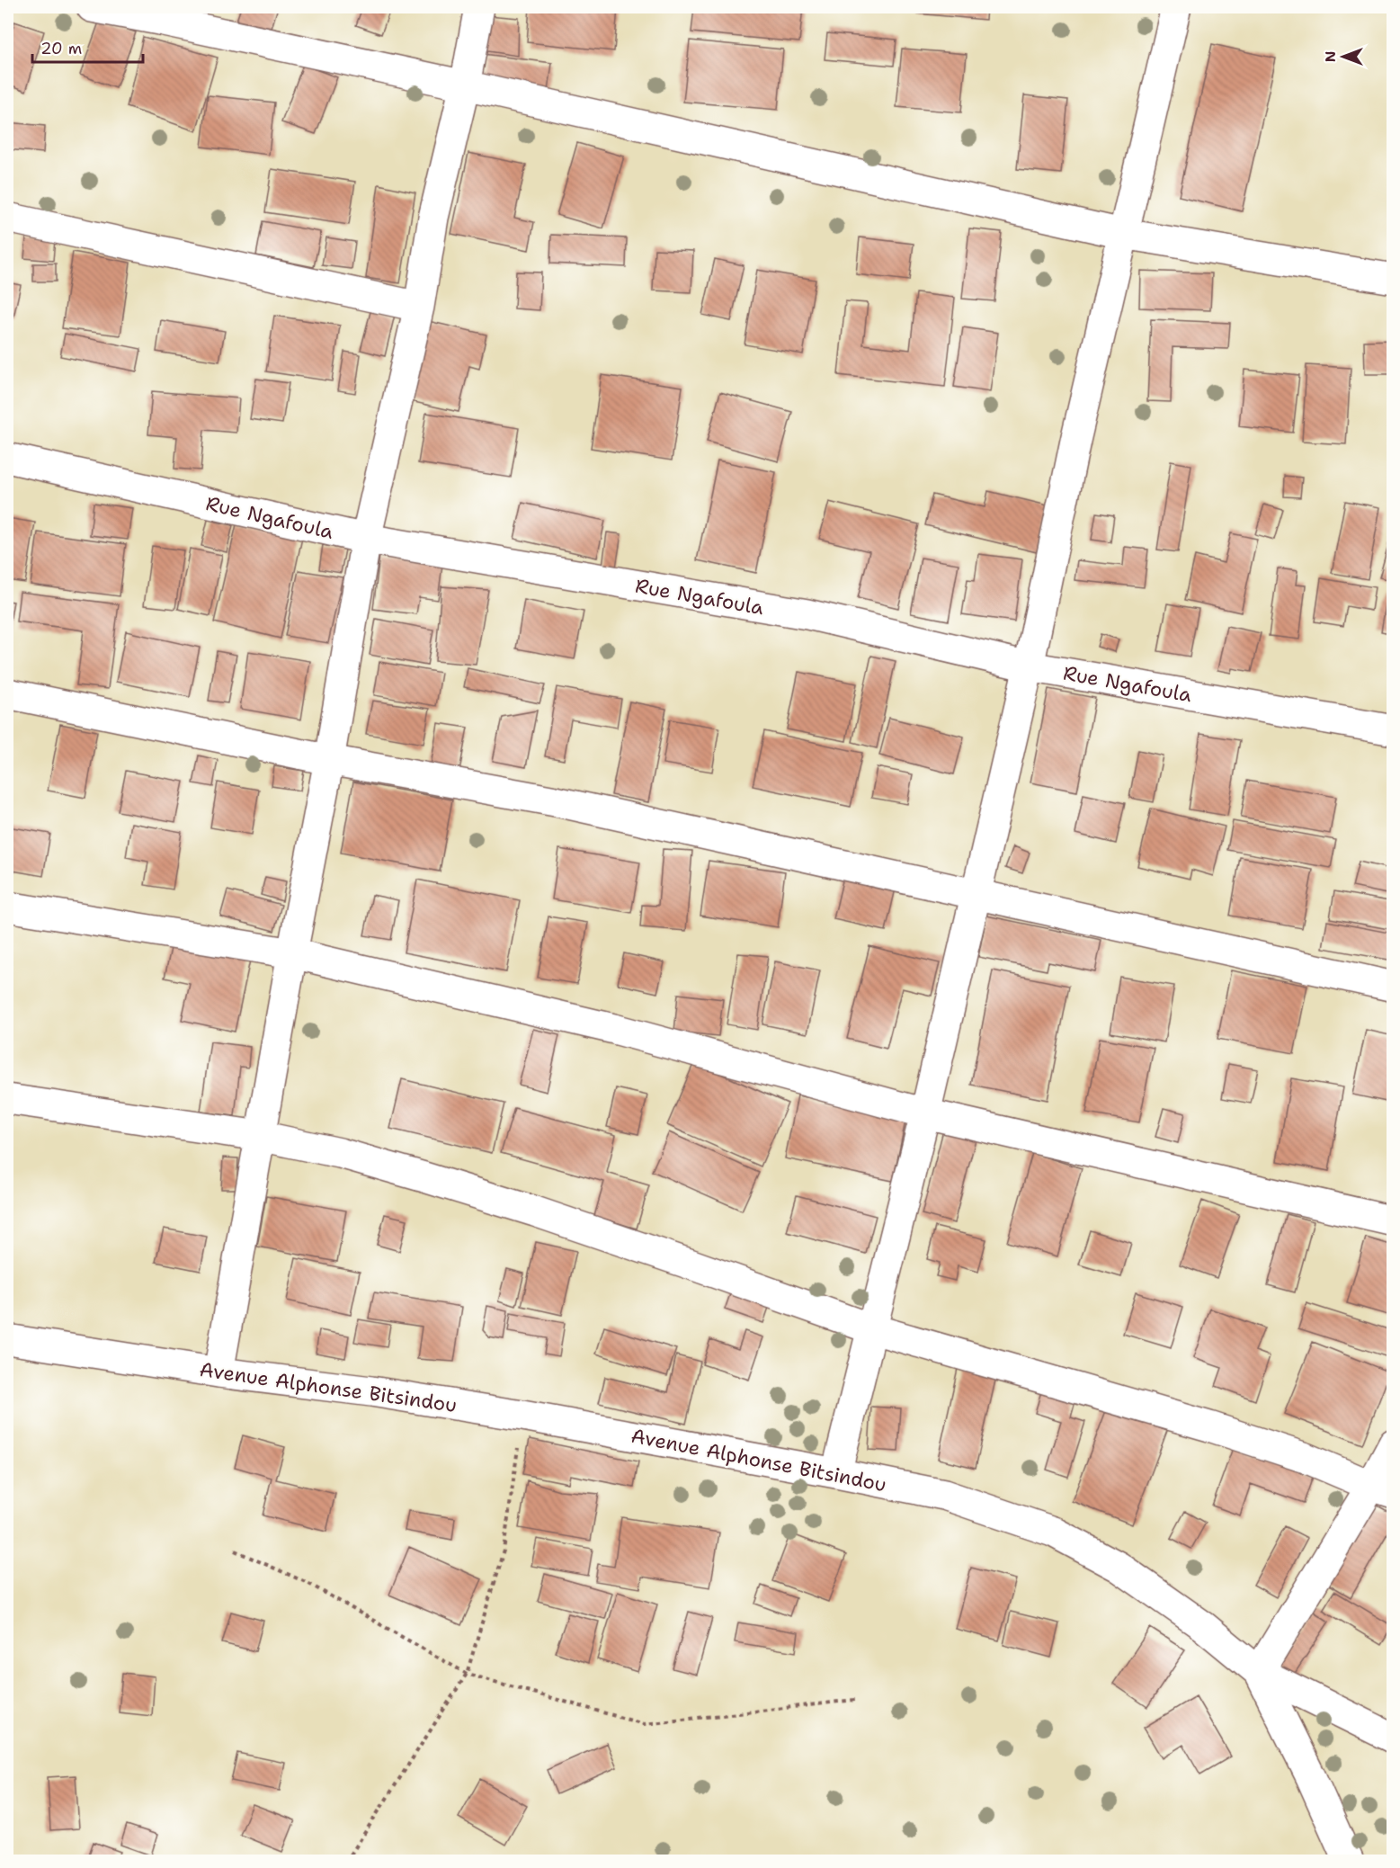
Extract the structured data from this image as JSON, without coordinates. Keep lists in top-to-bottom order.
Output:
{
  "streets": {
    "street": ["Rue Ngafoula", "Avenue Alphonse Bitsindou"]
  },
  "scale_bar": "20 m",
  "north": "left"
}
